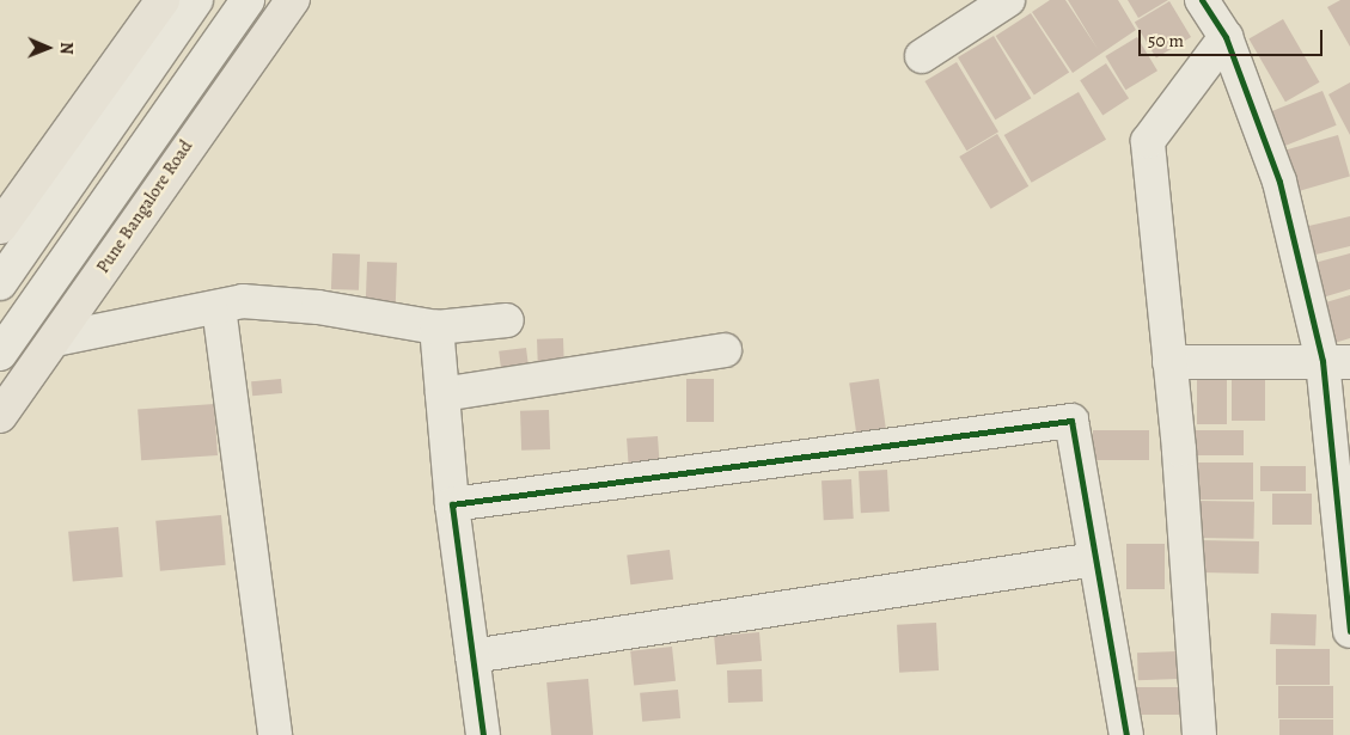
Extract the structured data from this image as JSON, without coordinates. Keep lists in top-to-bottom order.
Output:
{
  "streets": {
    "main road": ["Pune Bangalore Road"]
  },
  "scale_bar": "50 m",
  "north": "right"
}
